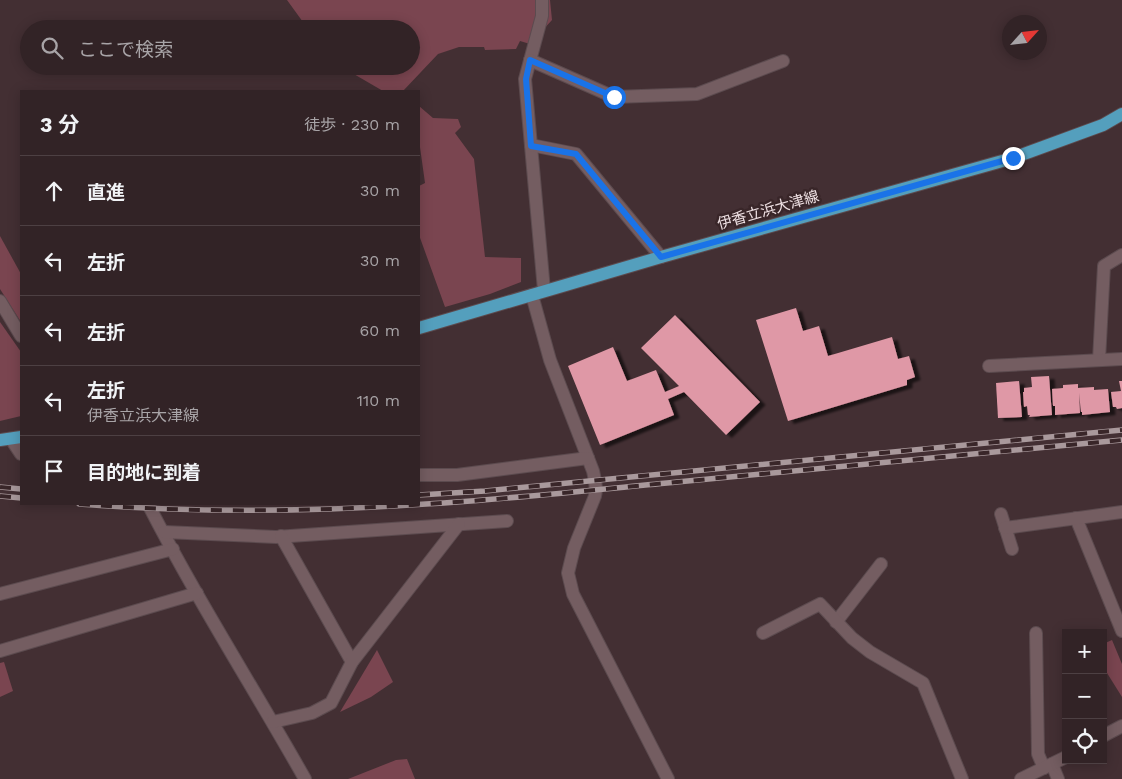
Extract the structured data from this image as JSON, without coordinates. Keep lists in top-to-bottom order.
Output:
{
  "streets": {
    "main road": ["伊香立浜大津線"]
  },
  "north": "top right",
  "page": {
    "search": "ここで検索",
    "heading": ["3 分", "徒歩 · 230 m"],
    "list": [
      ["直進", "30 m"],
      ["左折", "30 m"],
      ["左折", "60 m"],
      ["左折", "伊香立浜大津線", "110 m"],
      "目的地に到着"
    ],
    "map_buttons": ["+", "−"]
  }
}
